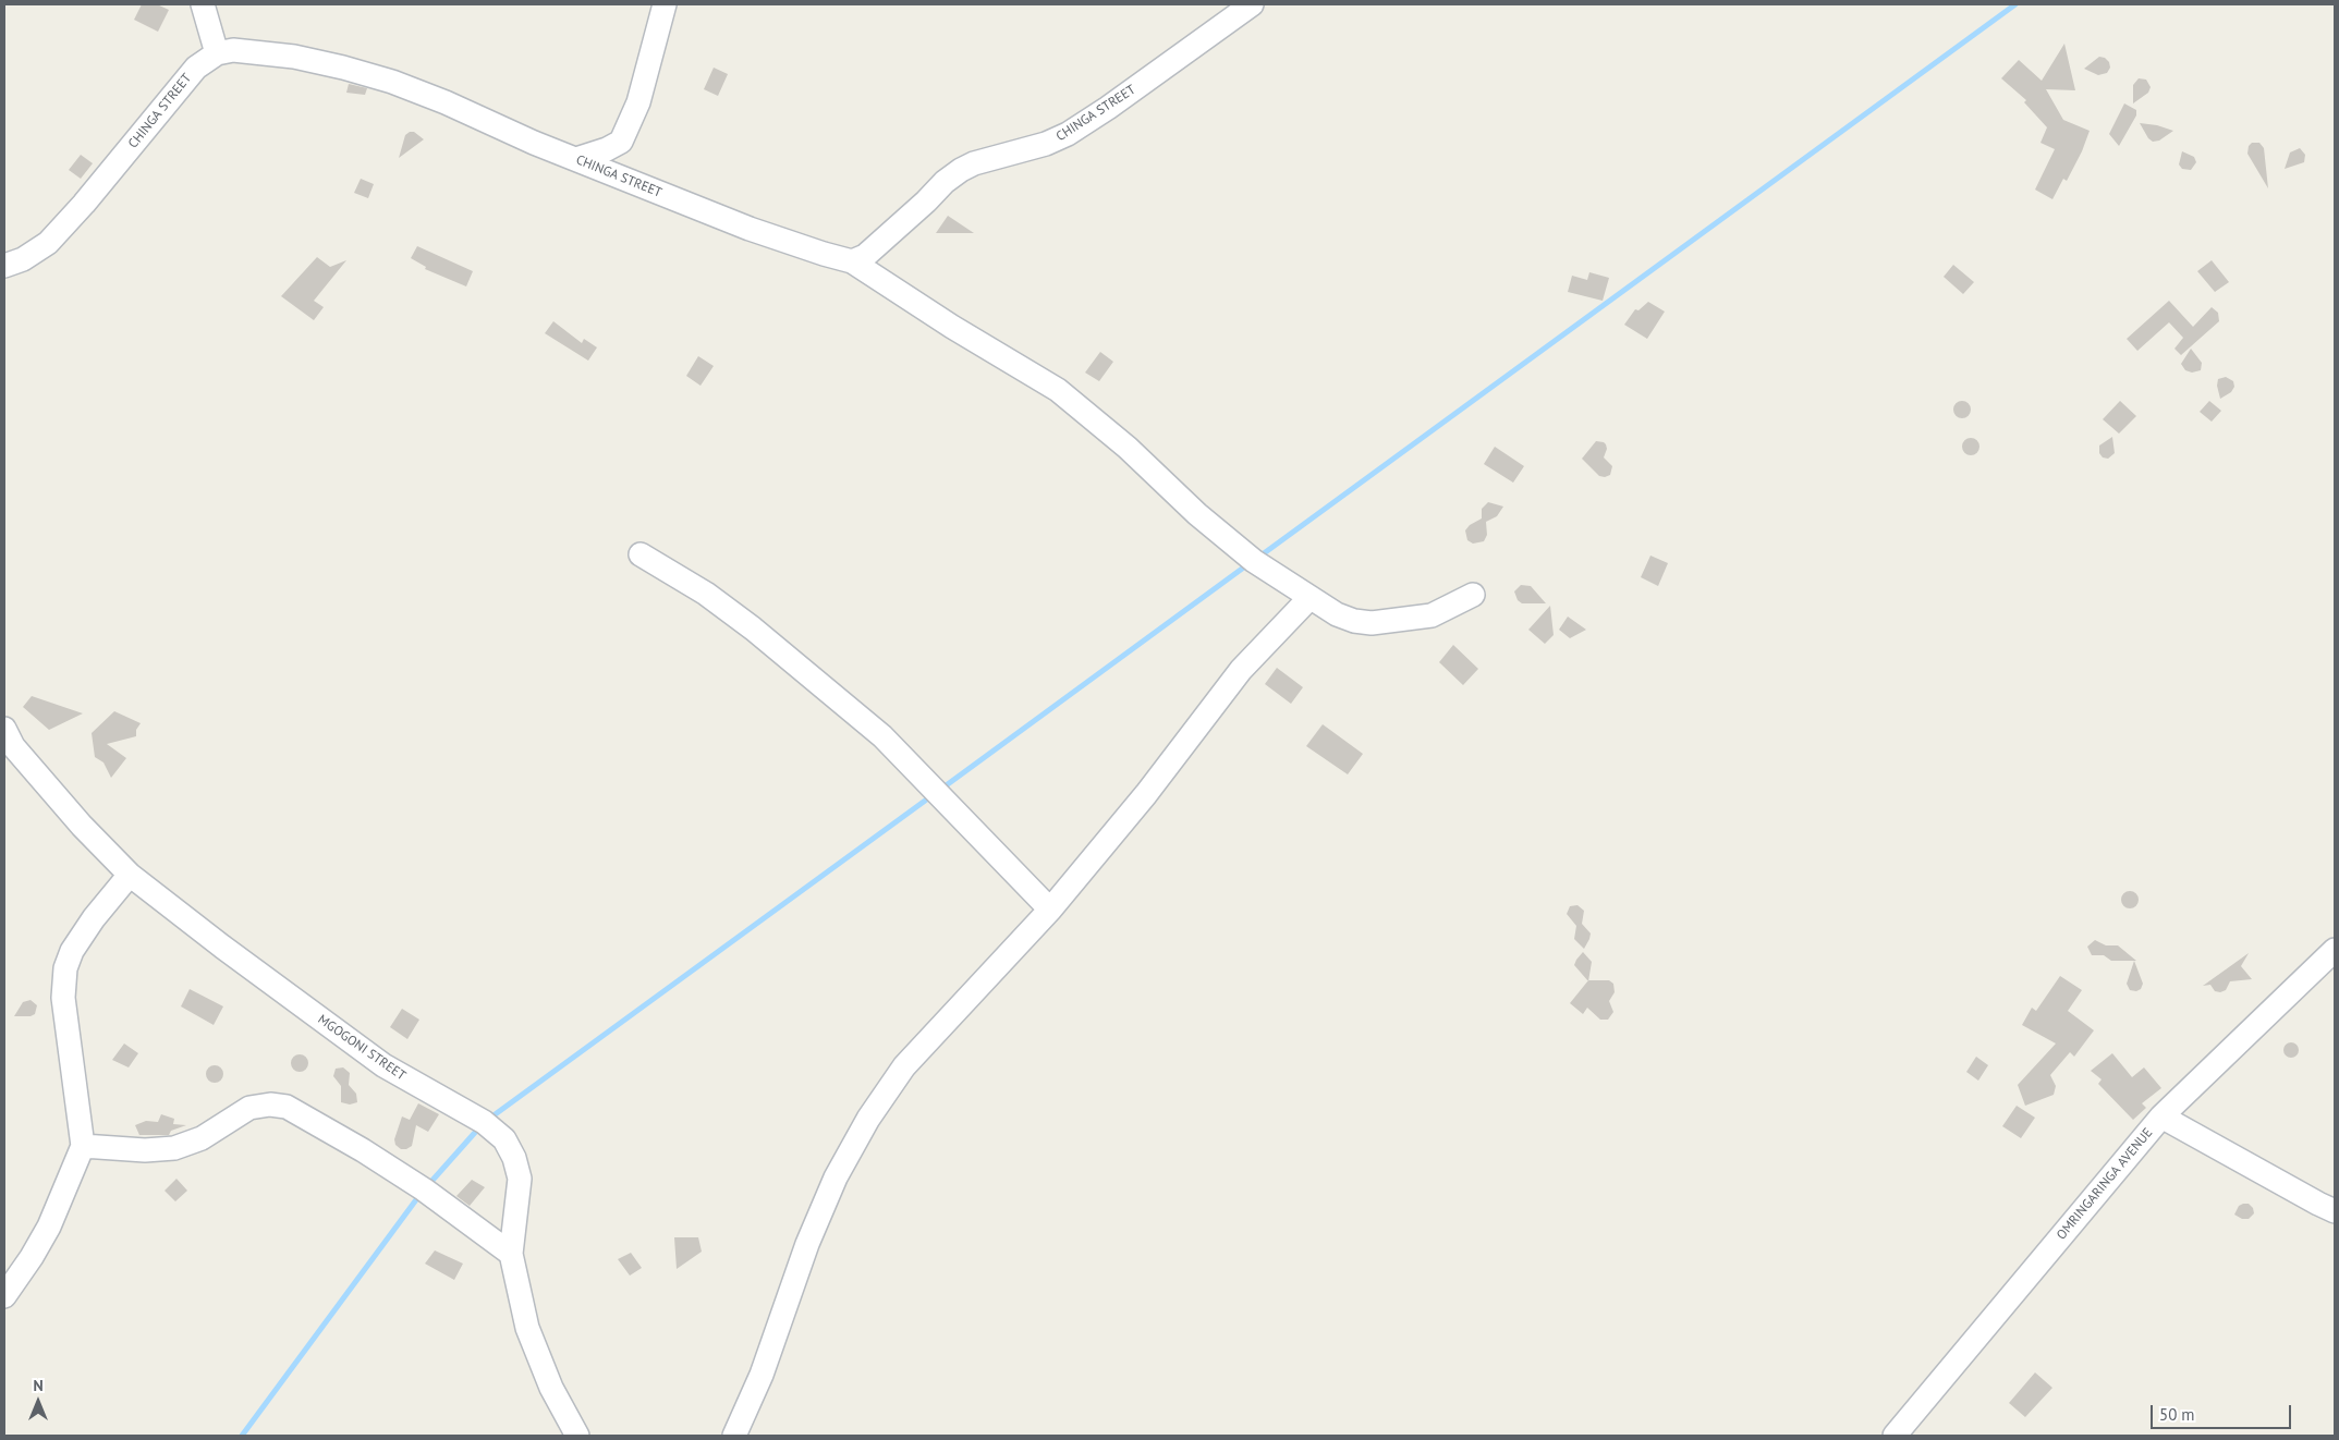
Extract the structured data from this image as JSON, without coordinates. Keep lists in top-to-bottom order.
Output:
{
  "streets": {
    "street": ["CHINGA STREET", "MGOGONI STREET", "OMRINGARINGA AVENUE"]
  },
  "scale_bar": "50 m",
  "north": "top"
}
